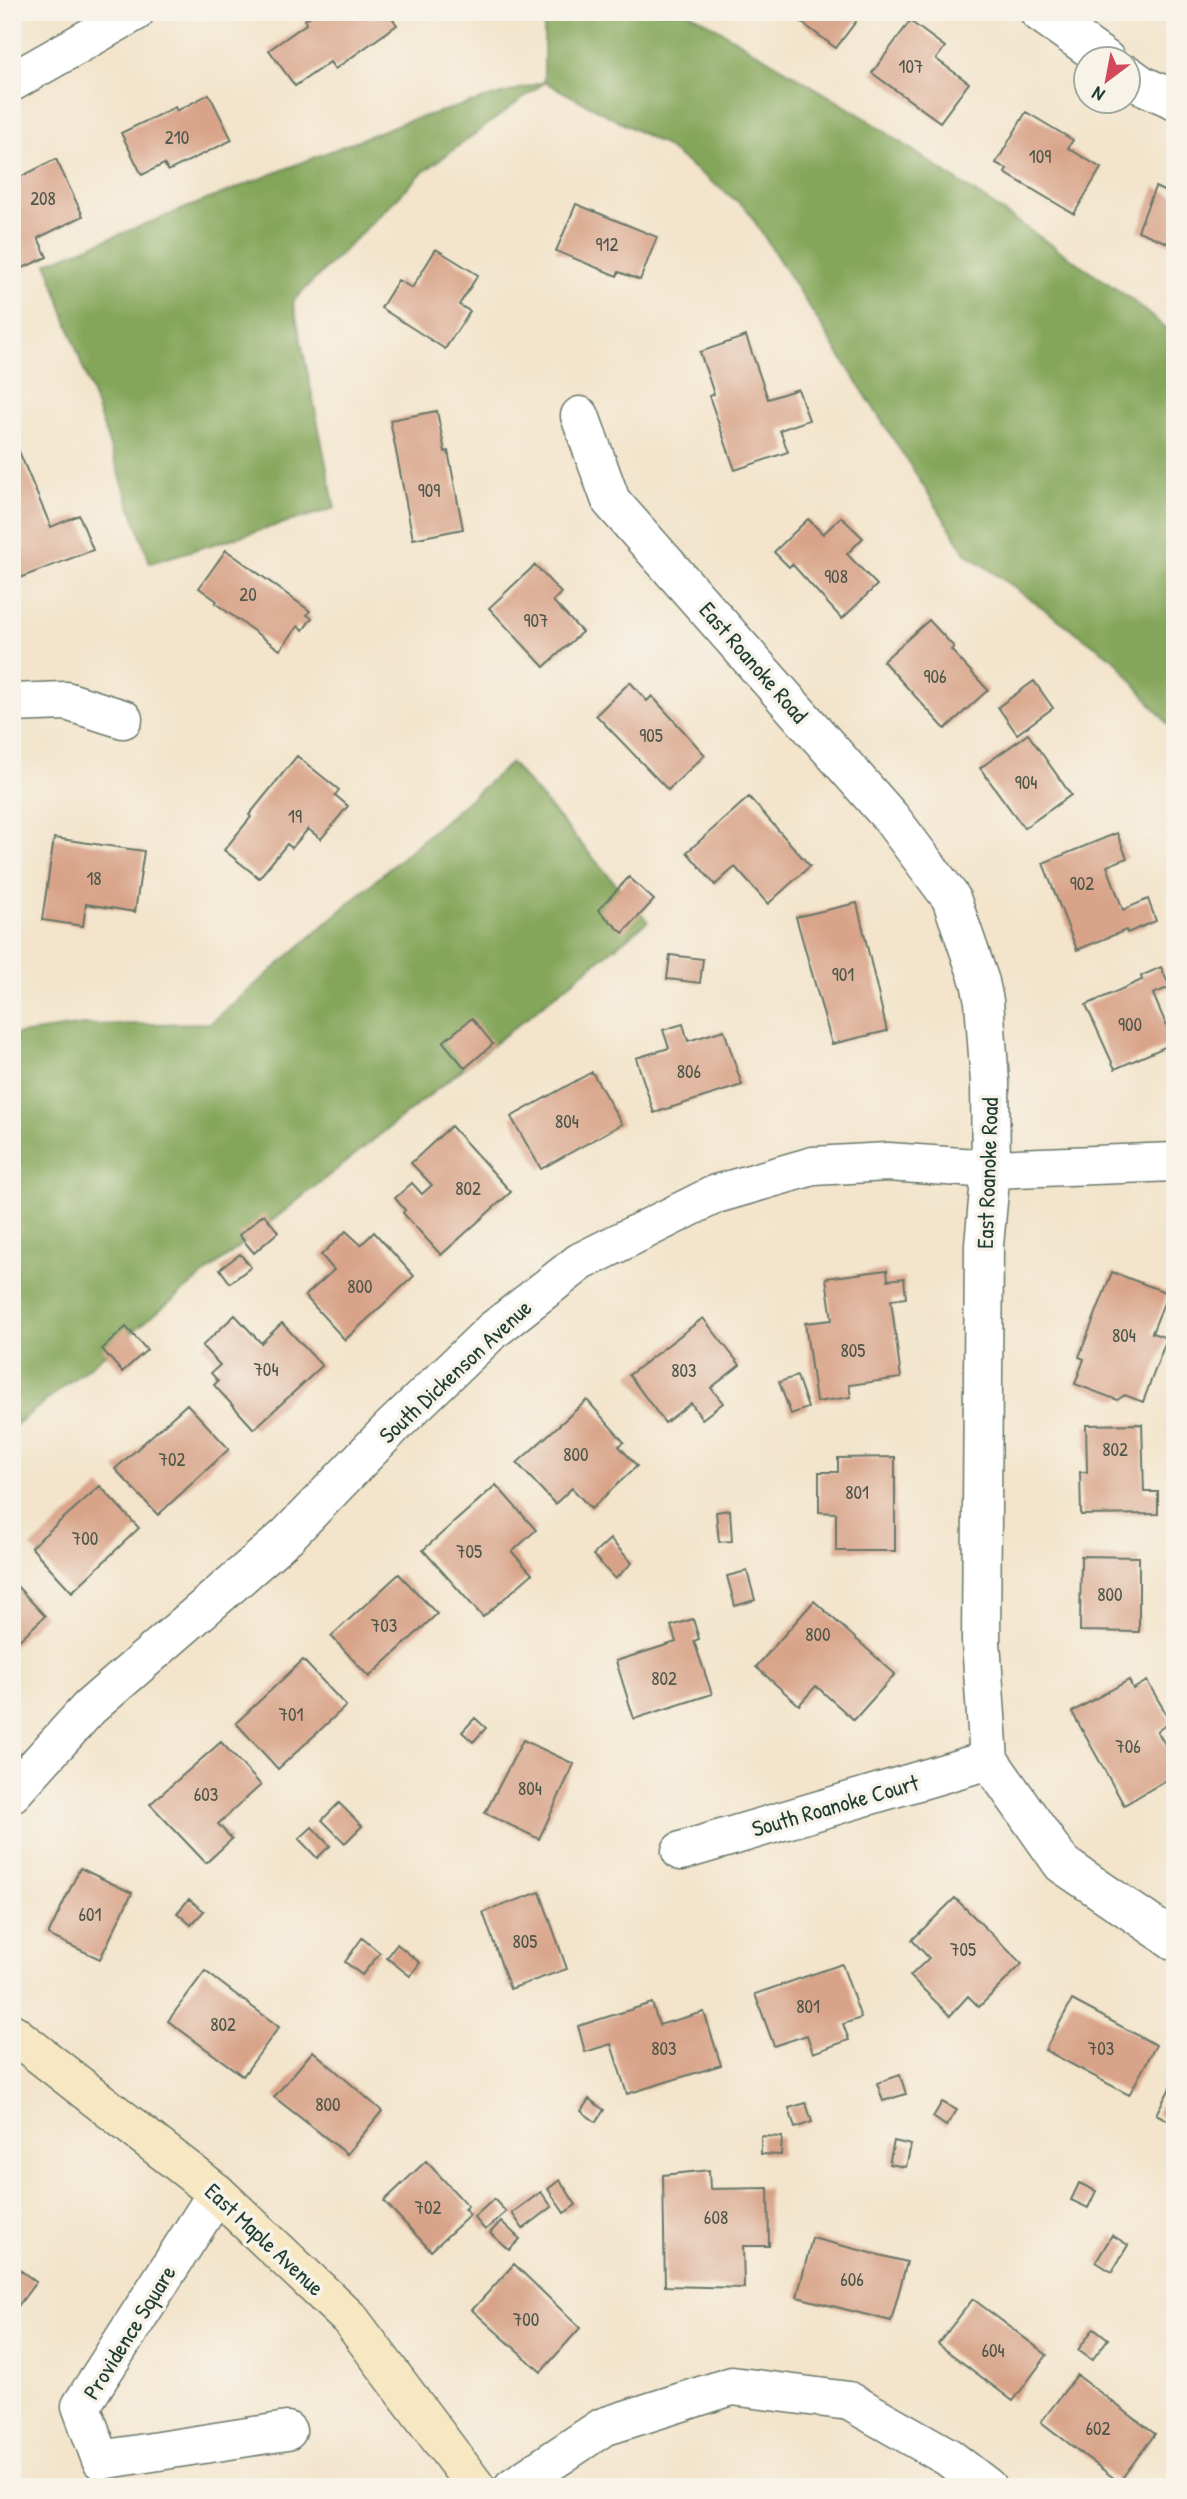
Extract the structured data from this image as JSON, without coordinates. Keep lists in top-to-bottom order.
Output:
{
  "streets": {
    "main road": ["East Maple Avenue"],
    "street": [
      "East Roanoke Road",
      "South Dickenson Avenue",
      "South Roanoke Court",
      "Providence Square"
    ]
  },
  "crossings": [
    ["East Roanoke Road", "South Dickenson Avenue"],
    ["East Roanoke Road", "South Roanoke Court"],
    ["East Maple Avenue", "Providence Square"]
  ],
  "house_numbers": [
    "107",
    "210",
    "109",
    "208",
    "912",
    "909",
    "908",
    "20",
    "907",
    "906",
    "905",
    "904",
    "19",
    "18",
    "902",
    "901",
    "900",
    "806",
    "804",
    "802",
    "800",
    "804",
    "805",
    "704",
    "803",
    "802",
    "800",
    "702",
    "801",
    "700",
    "705",
    "800",
    "703",
    "800",
    "802",
    "701",
    "706",
    "804",
    "603",
    "601",
    "805",
    "705",
    "801",
    "802",
    "803",
    "703",
    "800",
    "702",
    "608",
    "606",
    "700",
    "604",
    "602"
  ],
  "north": "bottom left"
}
